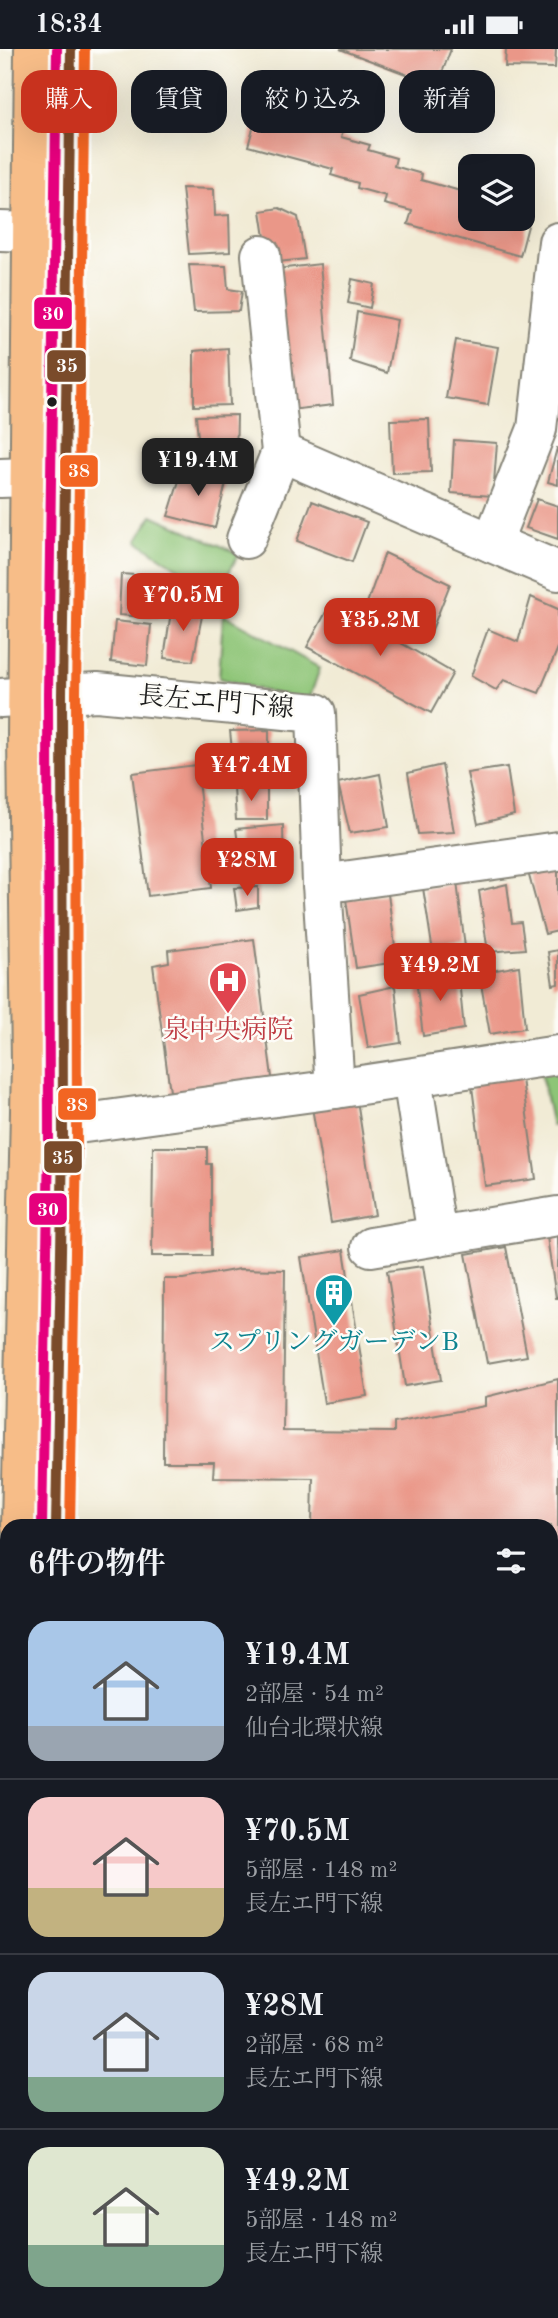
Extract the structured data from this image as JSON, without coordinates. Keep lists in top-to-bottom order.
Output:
{
  "streets": {
    "street": ["長左エ門下線"]
  },
  "places": {
    "hospital": ["泉中央病院"],
    "building": ["スプリングガーデンB"]
  },
  "lines": ["transit line 35", "transit line 38", "transit line 30"],
  "page": {
    "status": "18:34",
    "chip": [
      "購入",
      "賃貸",
      "絞り込み",
      "新着"
    ],
    "price": [
      "¥19.4M",
      "¥70.5M",
      "¥35.2M",
      "¥47.4M",
      "¥28M",
      "¥49.2M"
    ],
    "heading": "6件の物件",
    "list": [
      {
        "name": "¥19.4M",
        "note": "2部屋 · 54 m² · 仙台北環状線"
      },
      {
        "name": "¥70.5M",
        "note": "5部屋 · 148 m² · 長左エ門下線"
      },
      {
        "name": "¥28M",
        "note": "2部屋 · 68 m² · 長左エ門下線"
      },
      {
        "name": "¥49.2M",
        "note": "5部屋 · 148 m² · 長左エ門下線"
      }
    ]
  }
}
